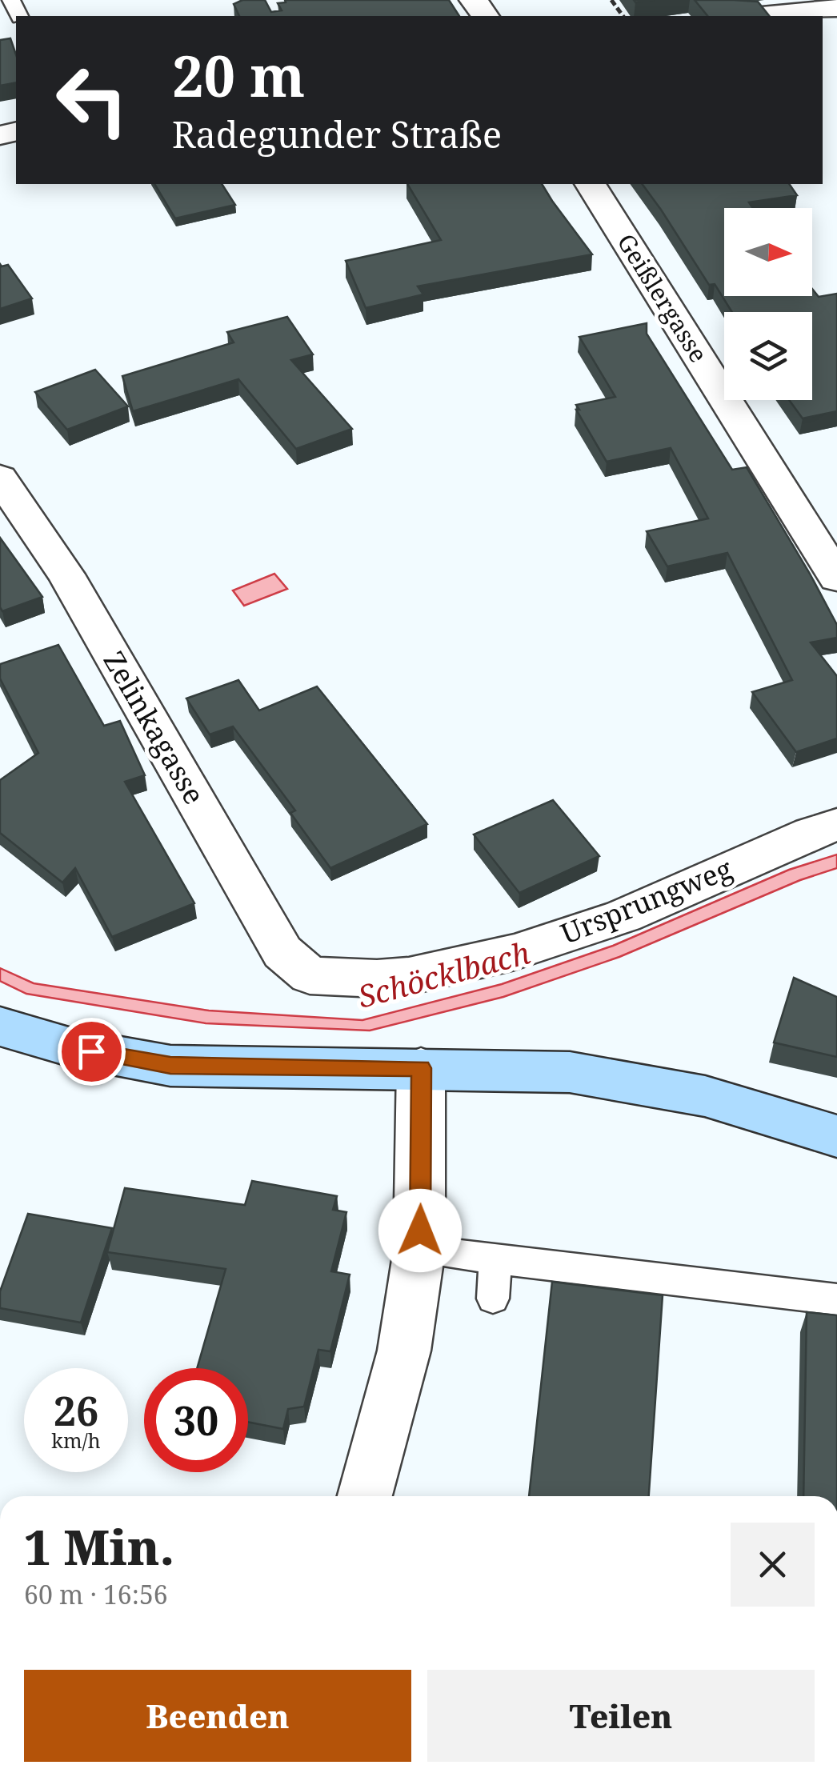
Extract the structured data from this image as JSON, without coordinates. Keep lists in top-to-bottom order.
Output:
{
  "streets": {
    "street": ["Geißlergasse", "Zelinkagasse", "Ursprungweg"]
  },
  "crossings": [
    ["Zelinkagasse", "Ursprungweg"]
  ],
  "water": ["Schöcklbach"],
  "north": "right",
  "page": {
    "turn": ["20 m", "Radegunder Straße"],
    "speed": "26 km/h",
    "limit": "30",
    "heading": ["1 Min.", "60 m · 16:56"],
    "buttons": ["Beenden", "Teilen"]
  }
}
